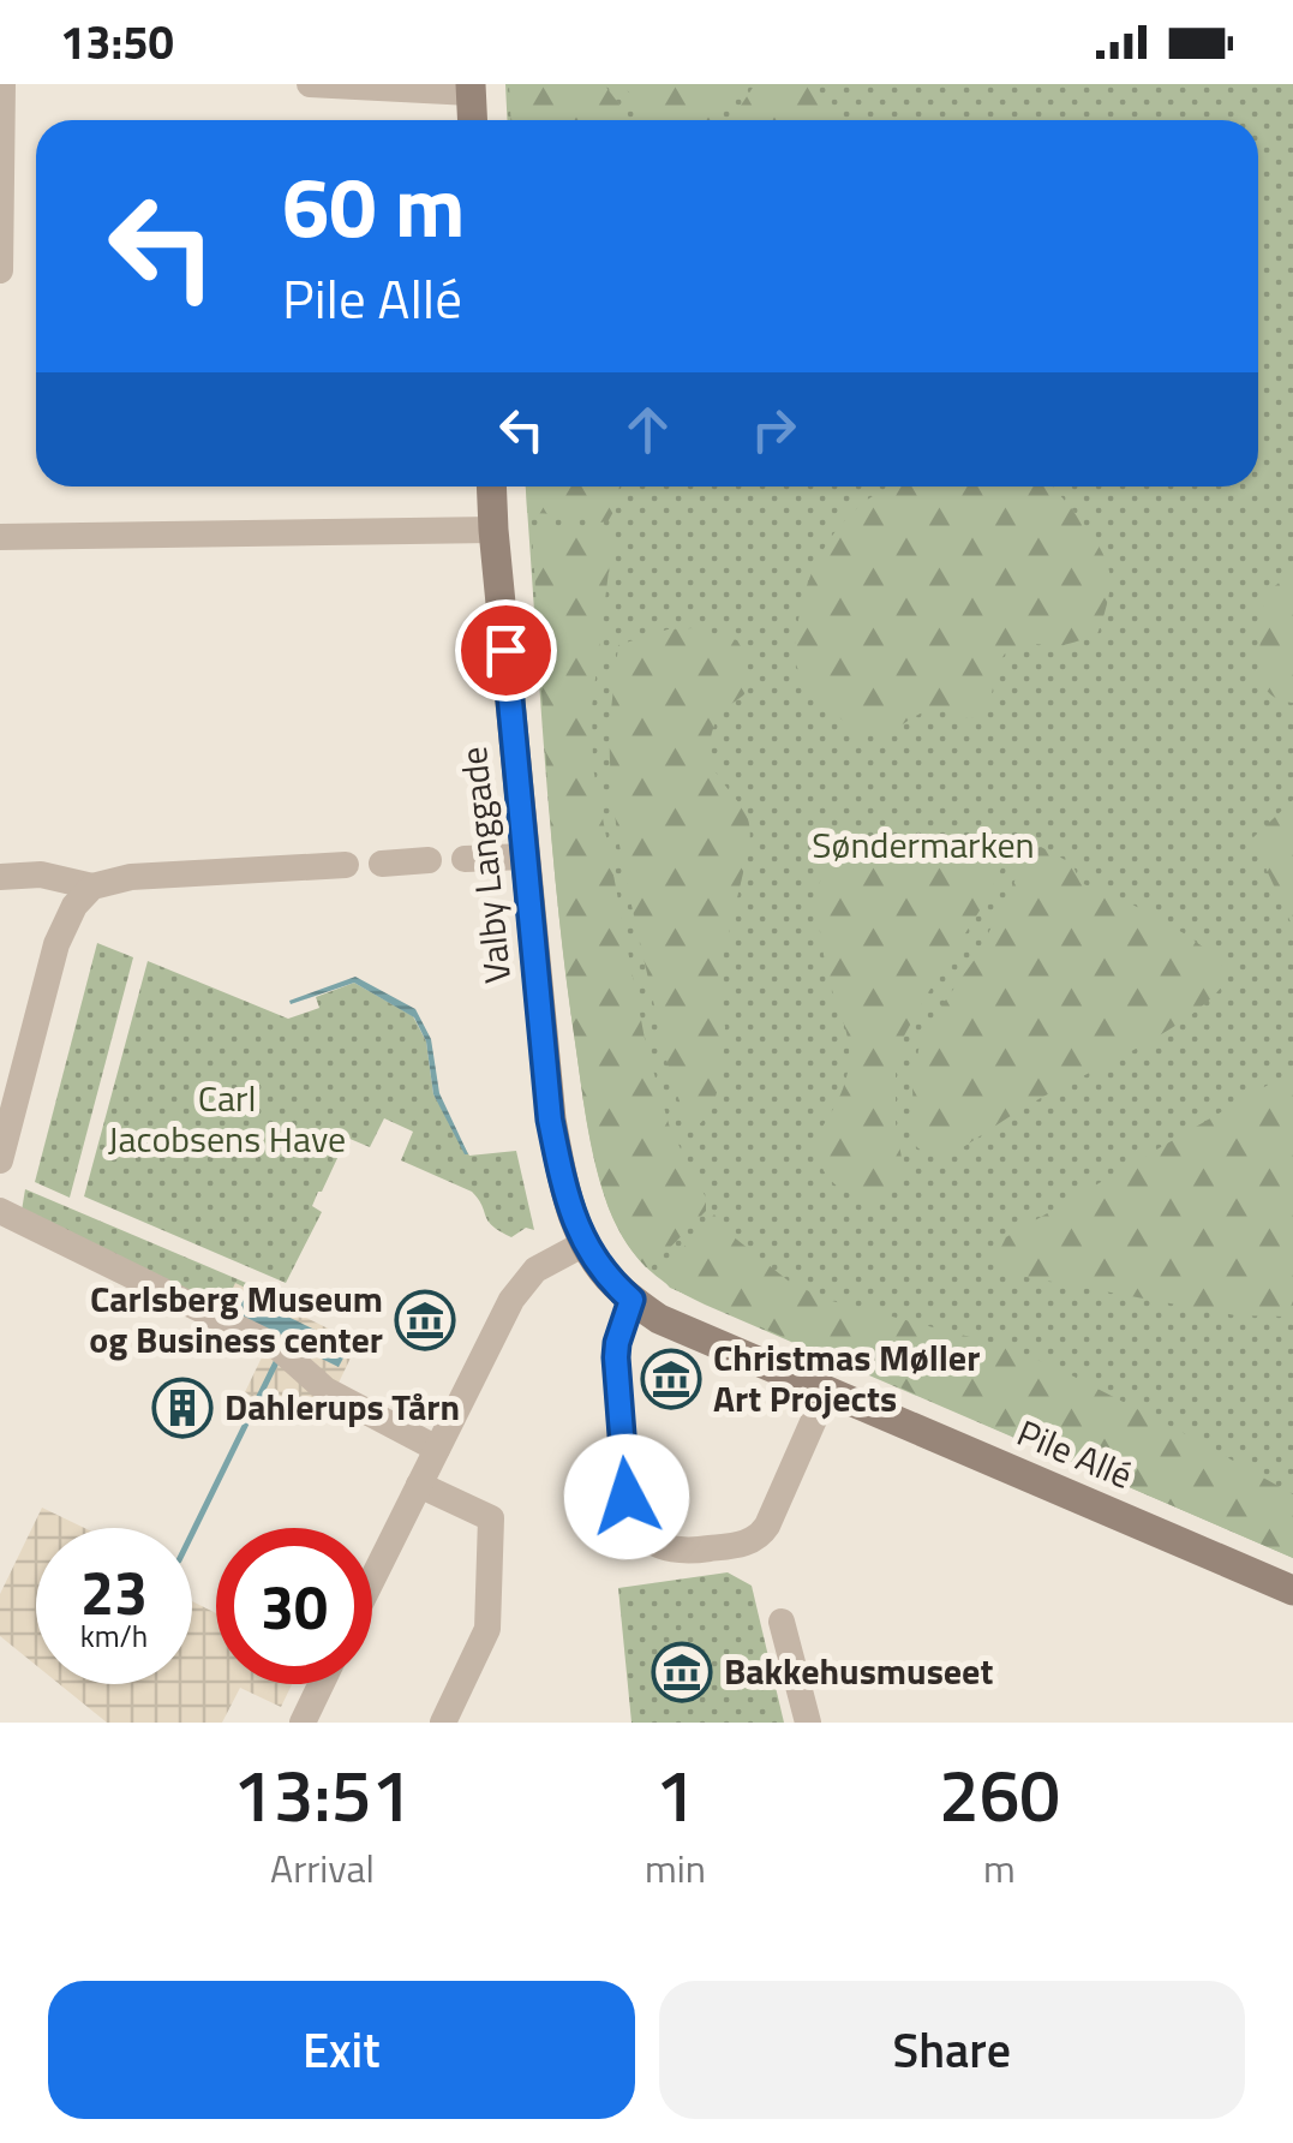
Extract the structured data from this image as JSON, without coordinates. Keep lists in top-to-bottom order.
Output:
{
  "streets": {
    "street": ["Valby Langgade", "Pile Allé"]
  },
  "crossings": [
    ["Valby Langgade", "Pile Allé"]
  ],
  "parks": ["Søndermarken", "Carl Jacobsens Have"],
  "places": {
    "museum": ["Carlsberg Museum og Business center", "Christmas Møller Art Projects", "Bakkehusmuseet"],
    "building": ["Dahlerups Tårn"]
  },
  "page": {
    "status": "13:50",
    "turn": ["60 m", "Pile Allé"],
    "speed": "23 km/h",
    "limit": "30",
    "eta": [
      "13:51",
      "Arrival",
      "1",
      "min",
      "260",
      "m"
    ],
    "buttons": ["Exit", "Share"]
  }
}
